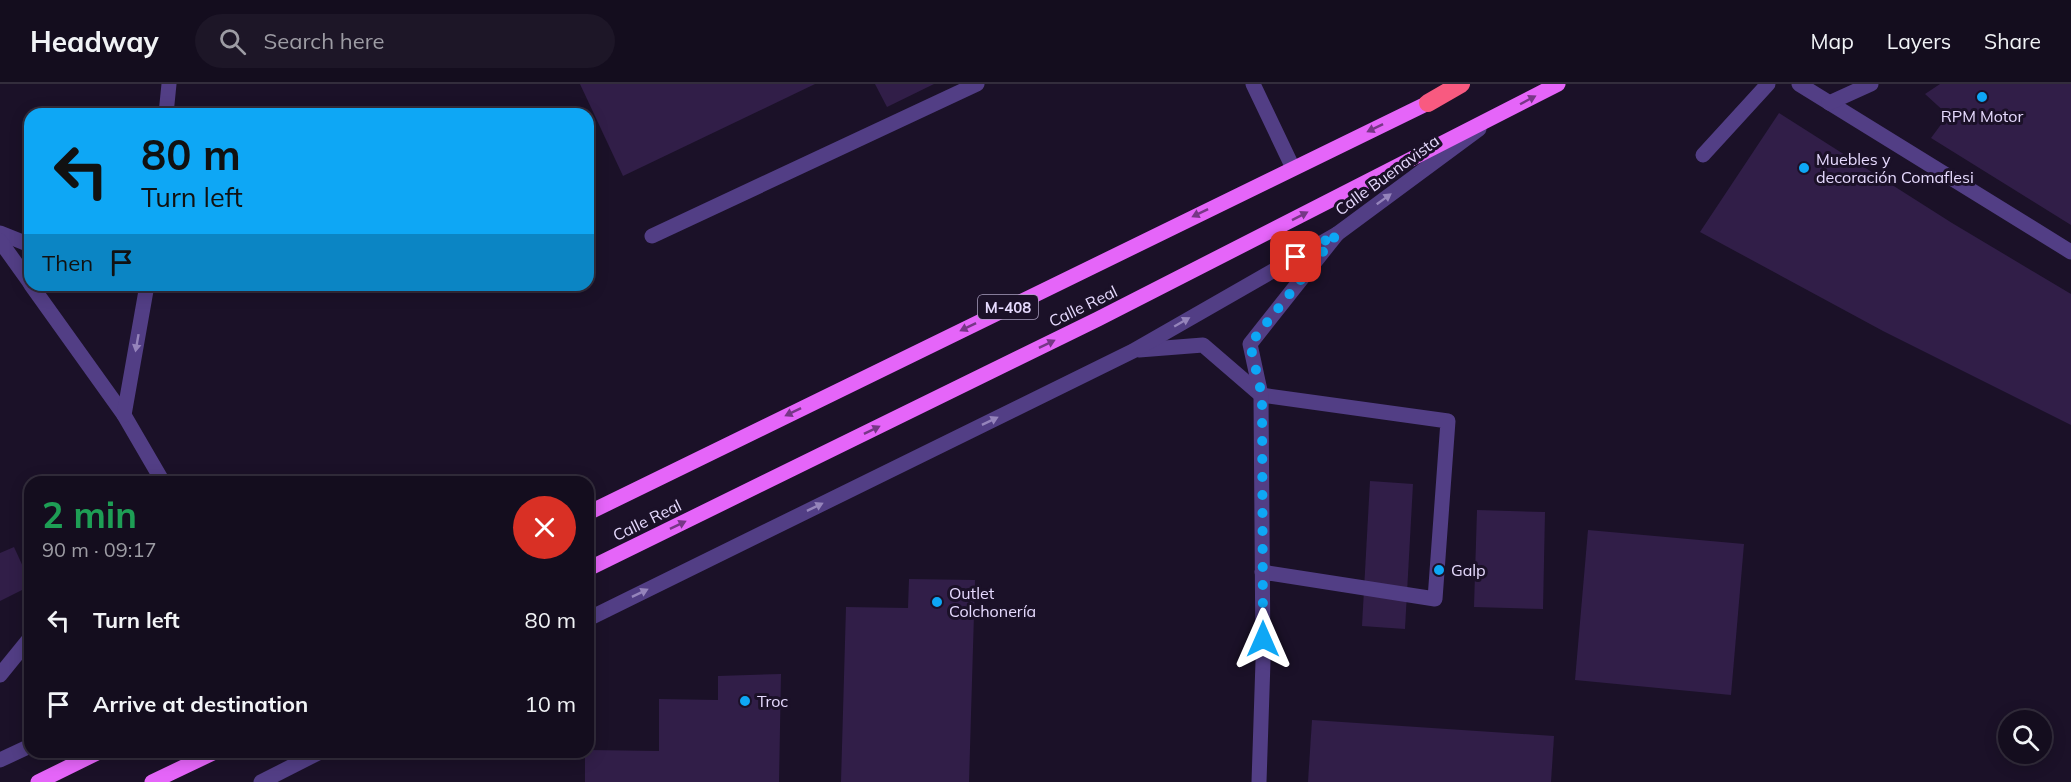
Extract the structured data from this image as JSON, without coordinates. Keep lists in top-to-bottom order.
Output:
{
  "streets": {
    "main road": ["Calle Real", "M-408"],
    "street": ["Calle Buenavista"]
  },
  "crossings": [
    ["Calle Buenavista", "Calle Real"]
  ],
  "places": [
    "RPM Motor",
    "Muebles y decoración Comaflesi",
    "Galp",
    "Outlet Colchonería",
    "Troc"
  ],
  "page": {
    "header": "Headway",
    "search": "Search here",
    "nav": ["Map", "Layers", "Share"],
    "turn": ["80 m", "Turn left"],
    "then": "Then",
    "heading": ["2 min", "90 m · 09:17"],
    "list": [
      {
        "name": "Turn left",
        "value": "80 m"
      },
      {
        "name": "Arrive at destination",
        "value": "10 m"
      }
    ]
  }
}
